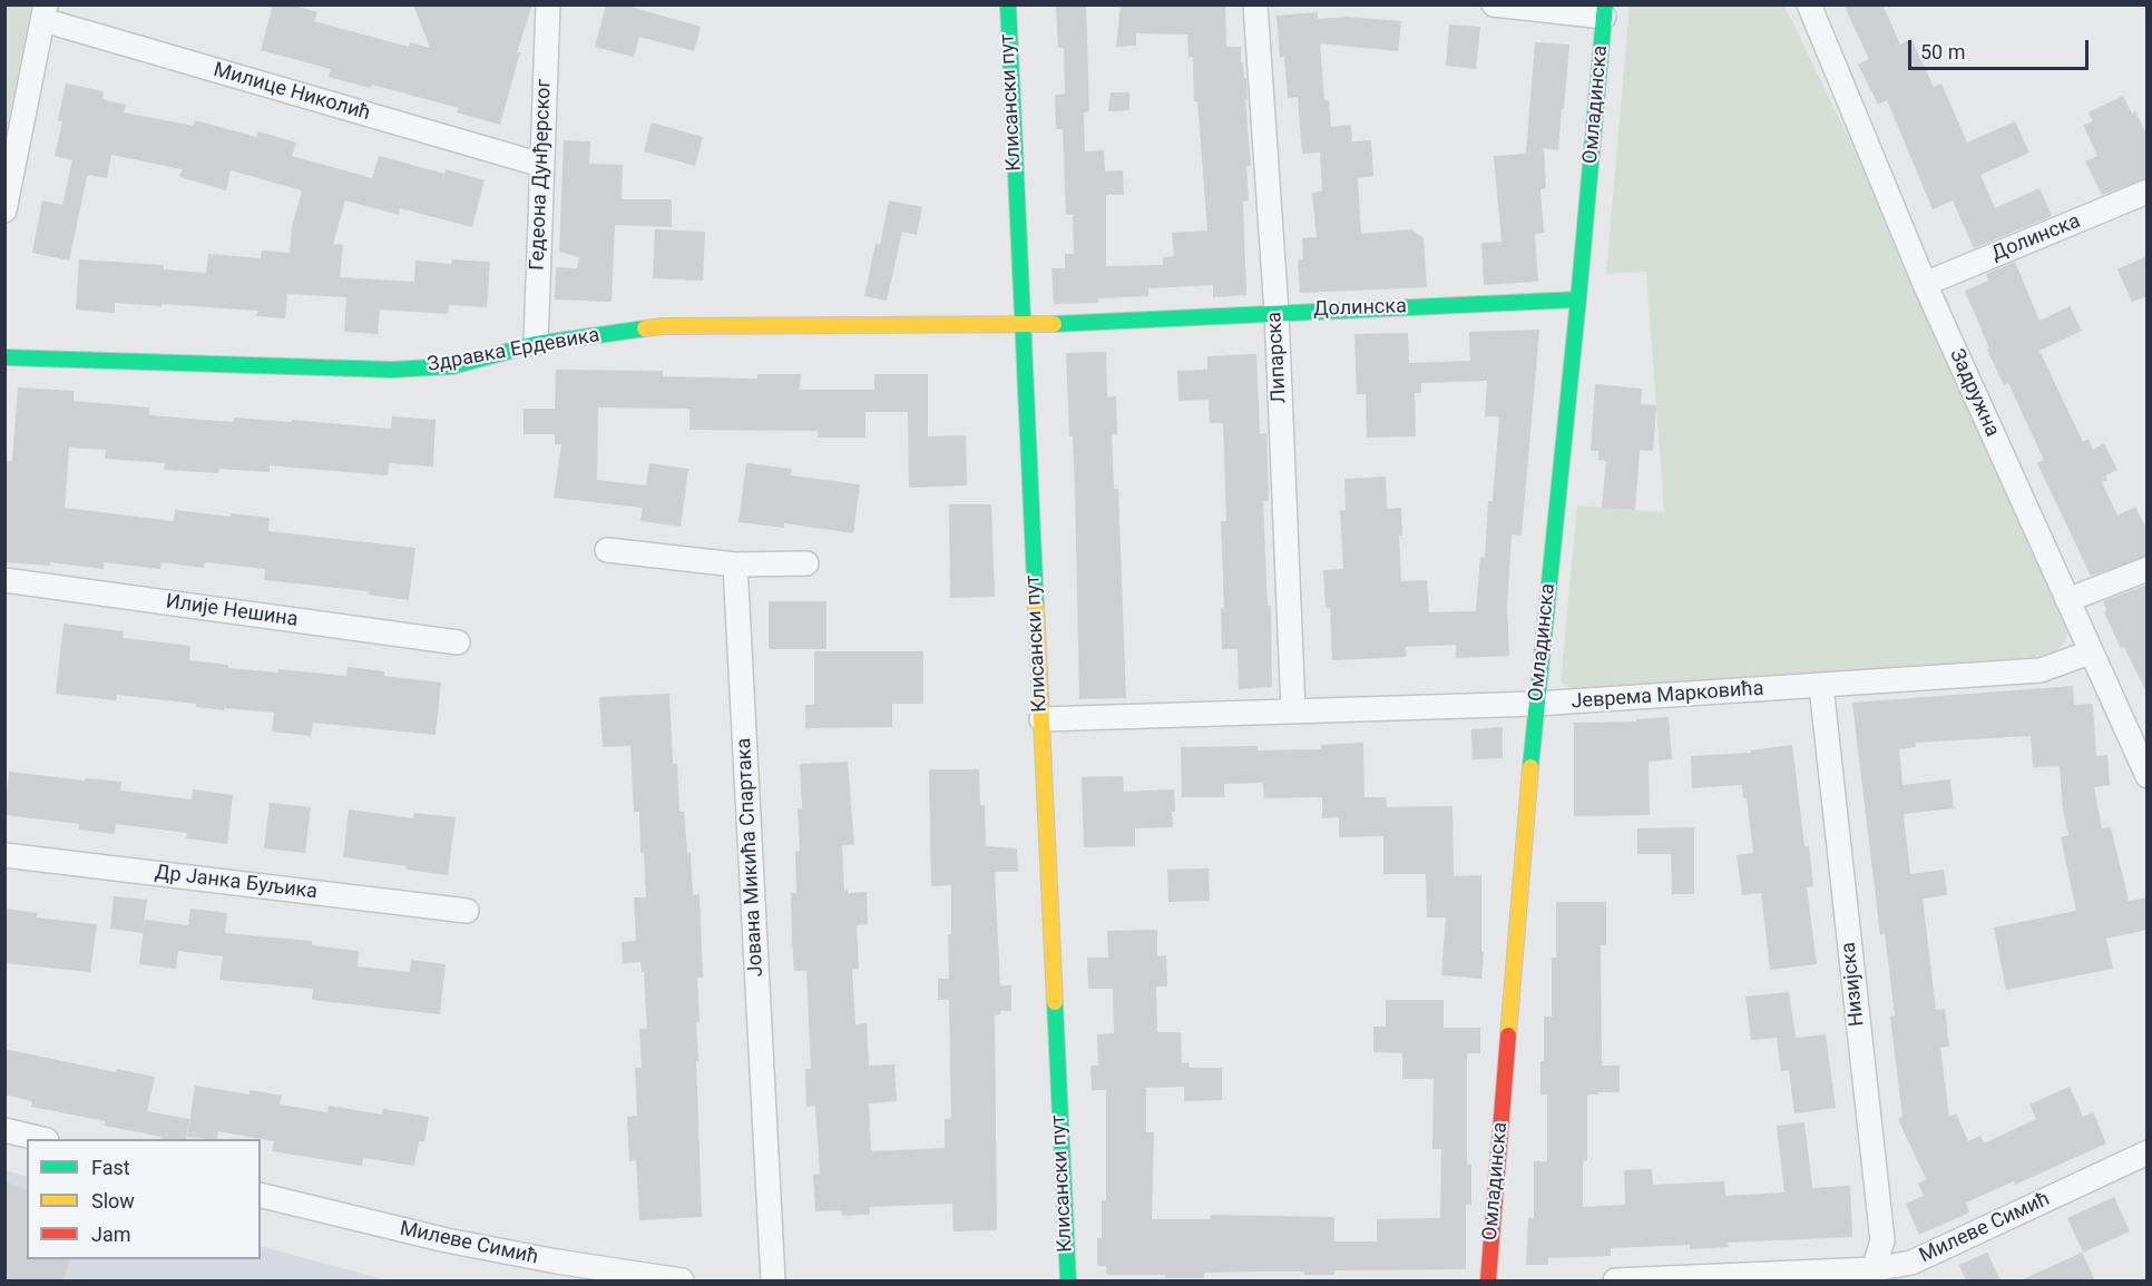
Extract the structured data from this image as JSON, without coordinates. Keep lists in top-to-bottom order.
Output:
{
  "streets": {
    "street": [
      "Милице Николић",
      "Клисански пут",
      "Омладинска",
      "Гедеона Дунђерског",
      "Долинска",
      "Здравка Ердевика",
      "Липарска",
      "Задружна",
      "Илије Нешина",
      "Јеврема Марковића",
      "Јована Микића Спартака",
      "Др Јанка Буљика",
      "Низијска",
      "Милеве Симић"
    ]
  },
  "crossings": [
    ["Милице Николић", "Гедеона Дунђерског"],
    ["Клисански пут", "Долинска"],
    ["Клисански пут", "Здравка Ердевика"],
    ["Клисански пут", "Јеврема Марковића"],
    ["Омладинска", "Долинска"],
    ["Омладинска", "Јеврема Марковића"],
    ["Гедеона Дунђерског", "Здравка Ердевика"],
    ["Долинска", "Здравка Ердевика"],
    ["Долинска", "Липарска"],
    ["Долинска", "Задружна"],
    ["Липарска", "Јеврема Марковића"],
    ["Задружна", "Јеврема Марковића"],
    ["Јеврема Марковића", "Низијска"],
    ["Низијска", "Милеве Симић"]
  ],
  "legend": ["Fast", "Slow", "Jam"],
  "scale_bar": "50 m"
}
